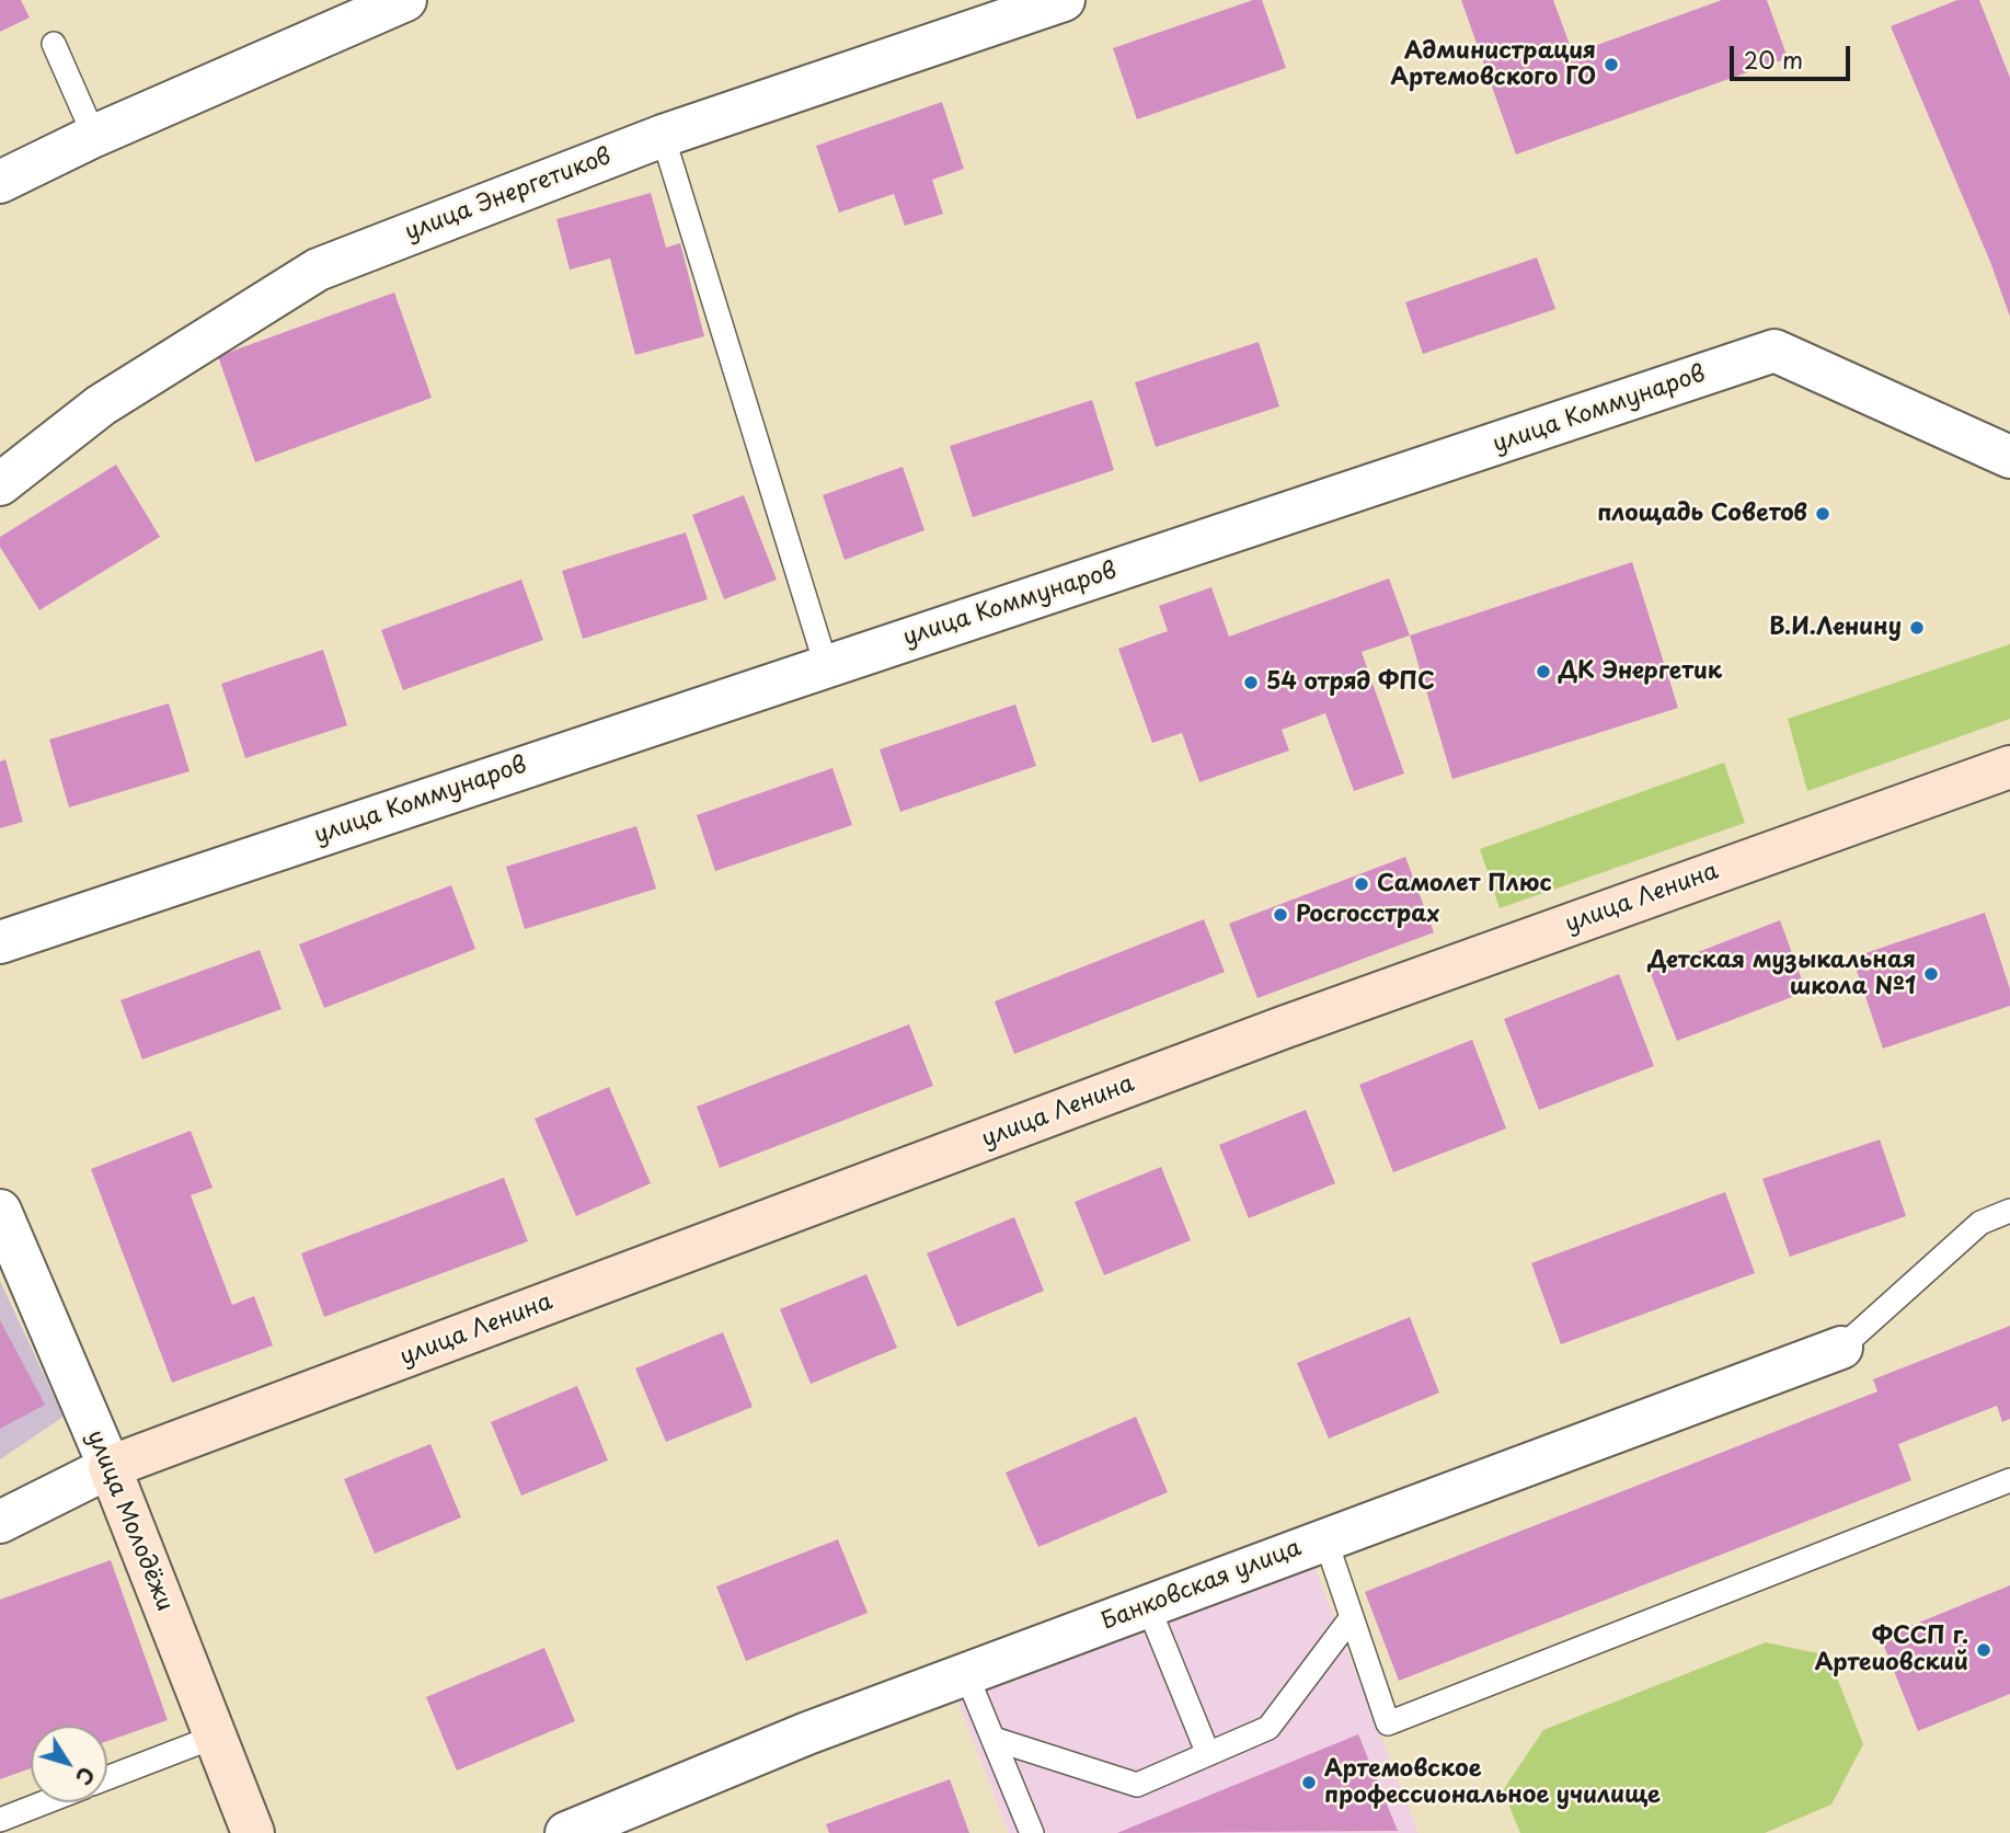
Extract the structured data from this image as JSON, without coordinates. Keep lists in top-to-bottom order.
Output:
{
  "streets": {
    "street": [
      "улица Энергетиков",
      "улица Коммунаров",
      "улица Ленина",
      "улица Молодёжи",
      "Банковская улица"
    ]
  },
  "crossings": [
    ["улица Ленина", "улица Молодёжи"]
  ],
  "places": [
    "Администрация Артемовского ГО",
    "площадь Советов",
    "В.И.Ленину",
    "ДК Энергетик",
    "54 отряд ФПС",
    "Самолет Плюс",
    "Росгосстрах",
    "Детская музыкальная школа №1",
    "ФССП г. Артеиовский",
    "Артемовское профессиональное училище"
  ],
  "scale_bar": "20 m",
  "north": "bottom right"
}
